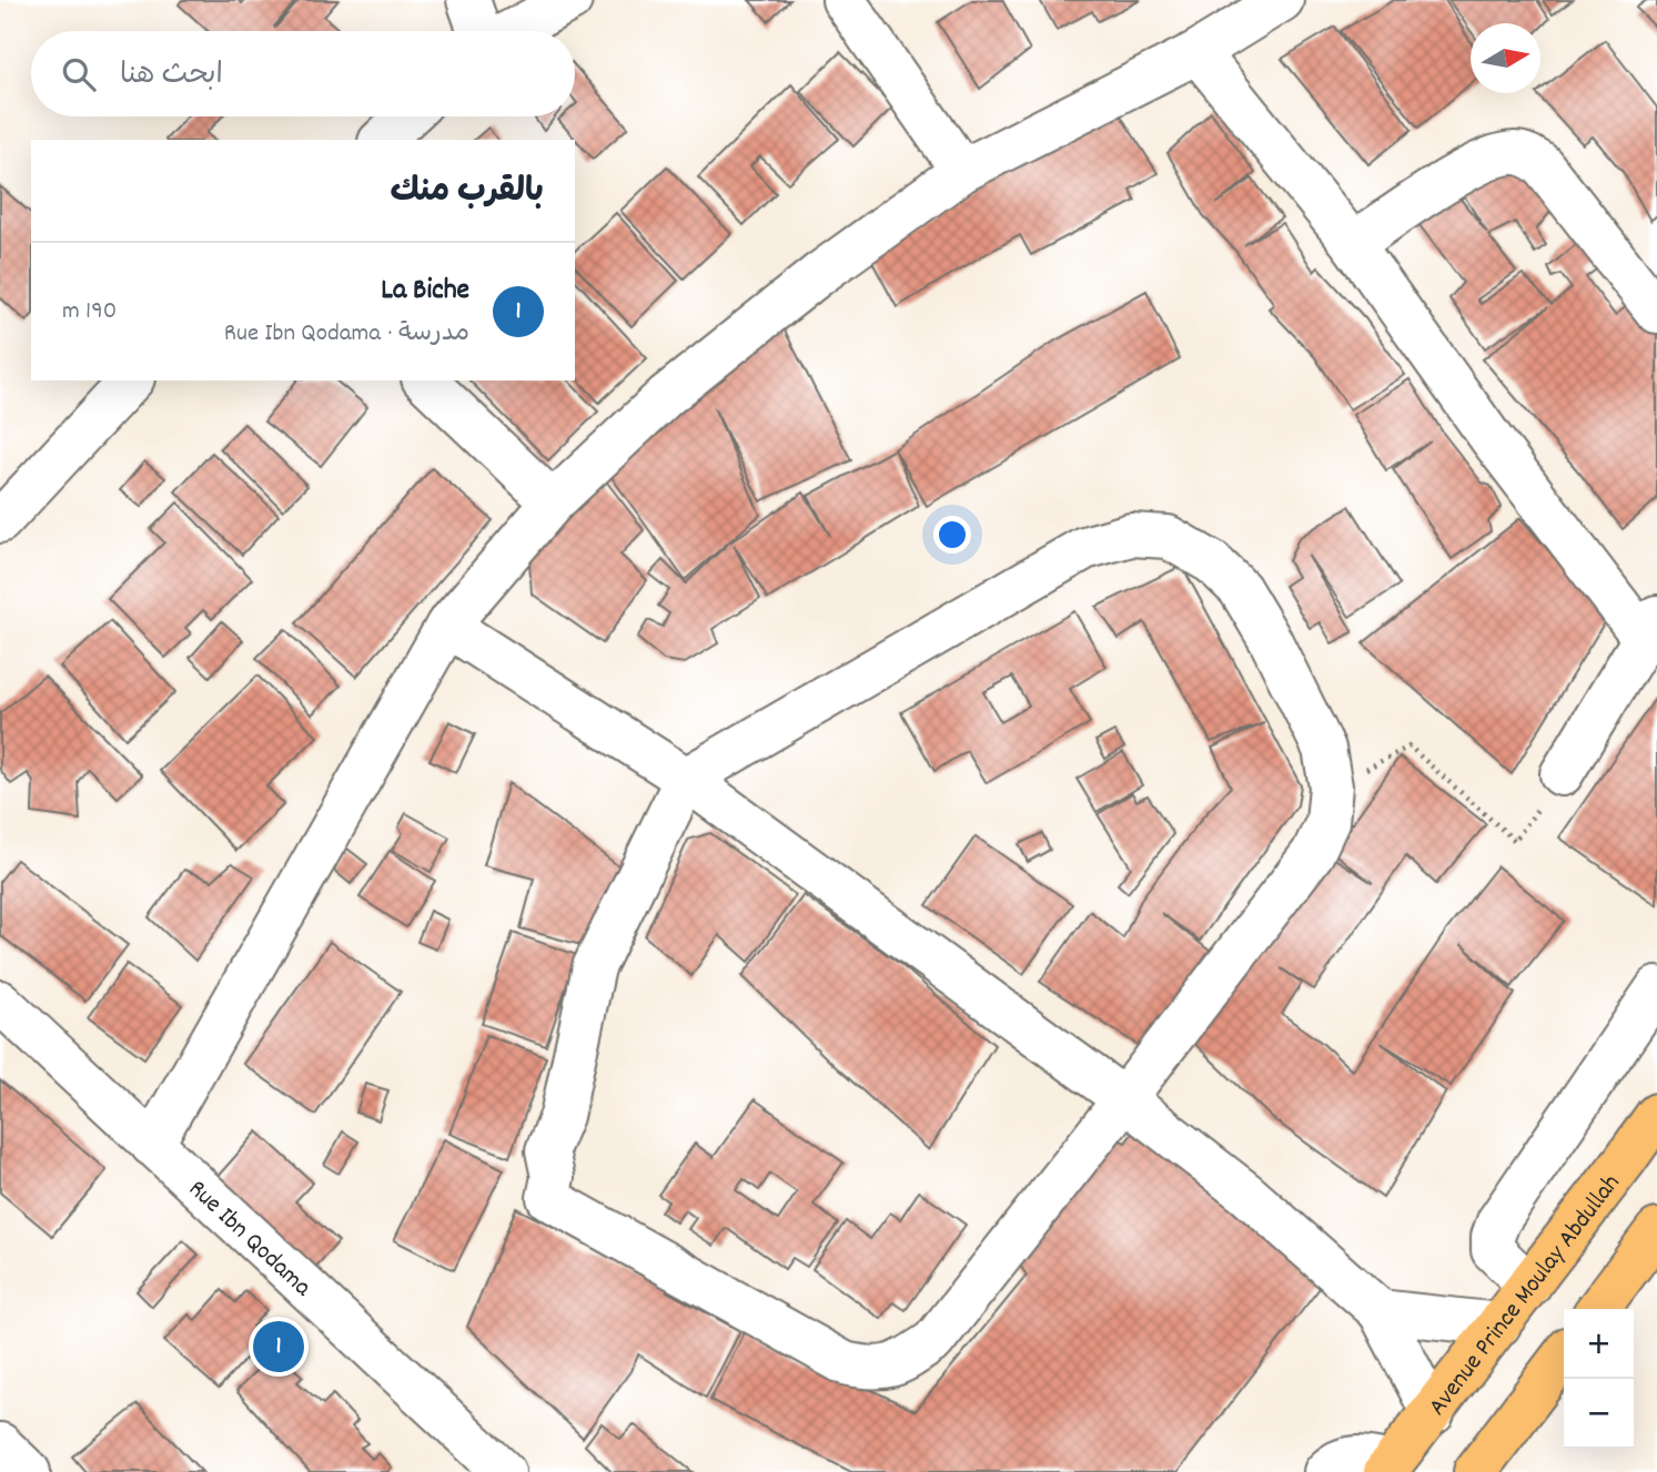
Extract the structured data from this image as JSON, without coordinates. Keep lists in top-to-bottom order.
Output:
{
  "streets": {
    "main road": ["Avenue Prince Moulay Abdullah"],
    "street": ["Rue Ibn Qodama"]
  },
  "north": "right",
  "page": {
    "search": "ابحث هنا",
    "heading": "بالقرب منك",
    "list": [
      {
        "mark": "1",
        "name": "La Biche",
        "note": "مدرسة · Rue Ibn Qodama",
        "value": "190 m"
      }
    ],
    "map_buttons": ["+", "−"],
    "pins": "1"
  }
}
